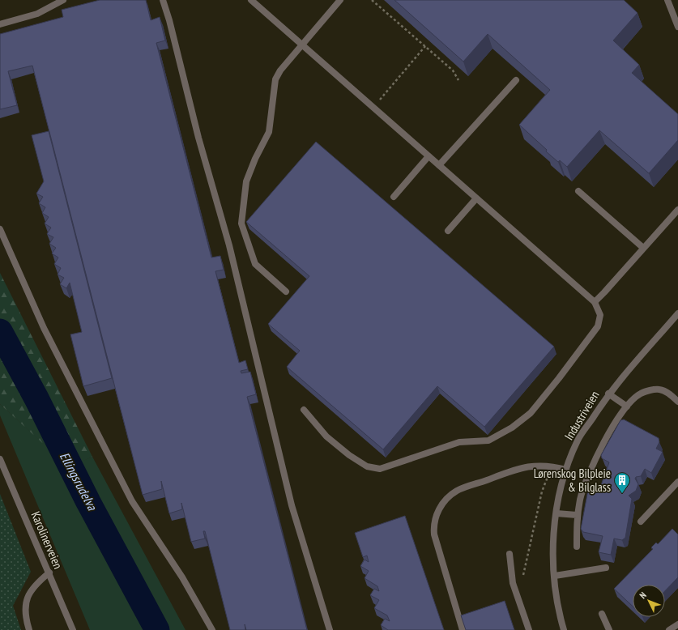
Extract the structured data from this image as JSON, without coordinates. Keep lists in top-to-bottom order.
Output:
{
  "streets": {
    "street": ["Industriveien", "Karolinerveien"]
  },
  "water": ["Ellingsrudelva"],
  "places": {
    "building": ["Lørenskog Bilpleie & Bilglass"]
  },
  "north": "top left"
}
